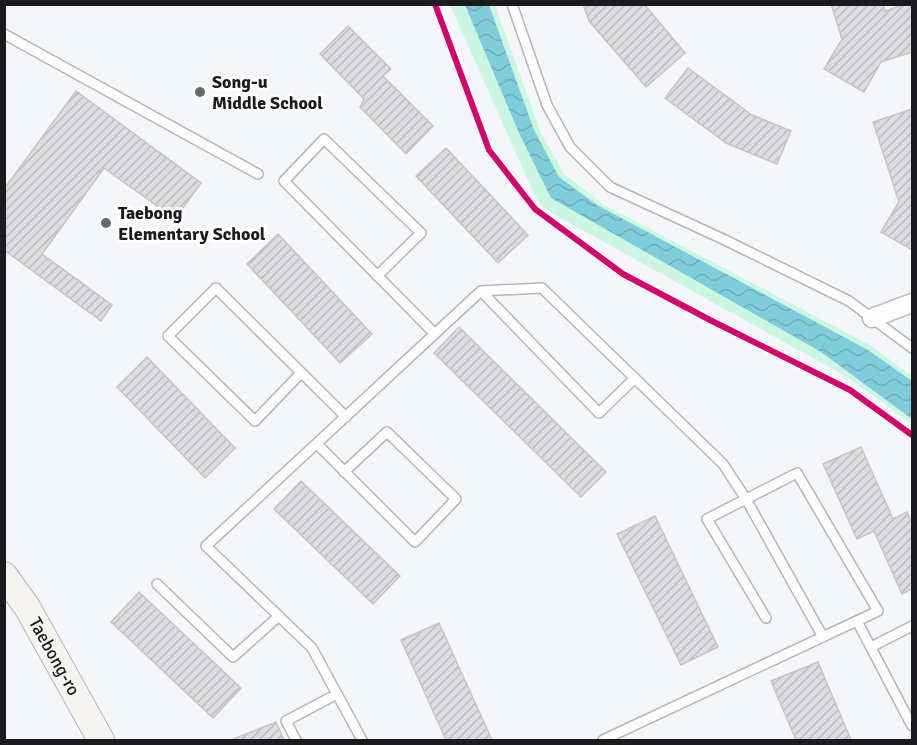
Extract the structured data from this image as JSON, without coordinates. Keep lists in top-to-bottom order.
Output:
{
  "streets": {
    "main road": ["Taebong-ro"]
  },
  "places": ["Song-u Middle School", "Taebong Elementary School"]
}
